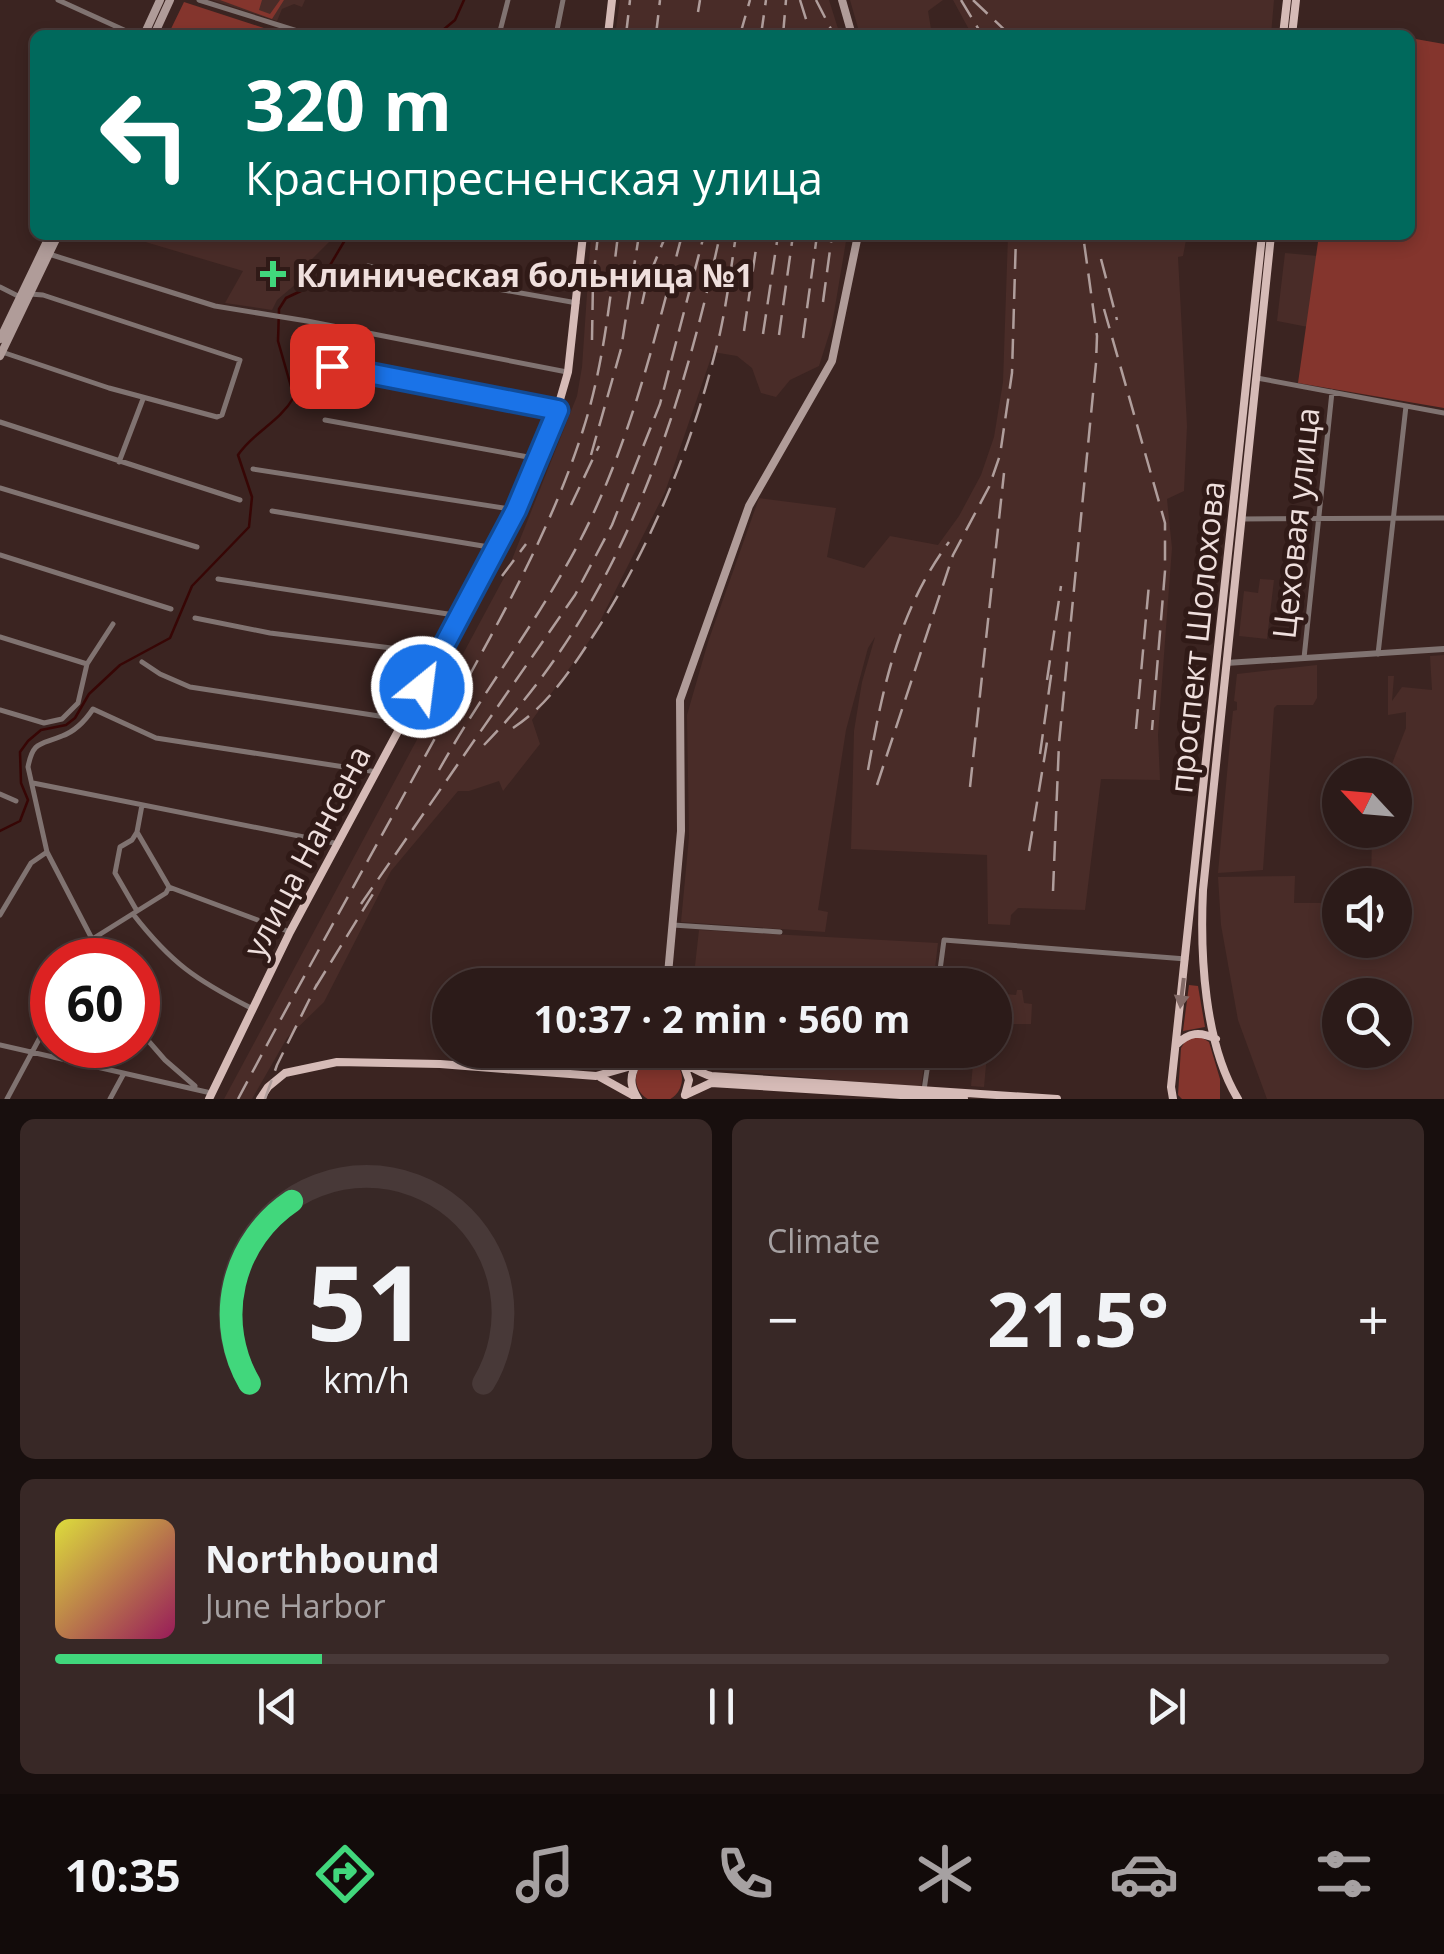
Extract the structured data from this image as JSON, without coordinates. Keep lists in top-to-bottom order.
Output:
{
  "streets": {
    "main road": ["проспект Шолохова", "улица Нансена"],
    "street": ["Цеховая улица"]
  },
  "places": {
    "health": ["Клиническая больница №1"]
  },
  "north": "top left",
  "page": {
    "turn": ["320 m", "Краснопресненская улица"],
    "limit": "60",
    "trip": "10:37 · 2 min · 560 m",
    "tile": "Climate",
    "heat": ["−", "21.5°", "+"],
    "song": ["Northbound", "June Harbor"],
    "tabs": "10:35",
    "gauge": ["51", "km/h"]
  }
}
